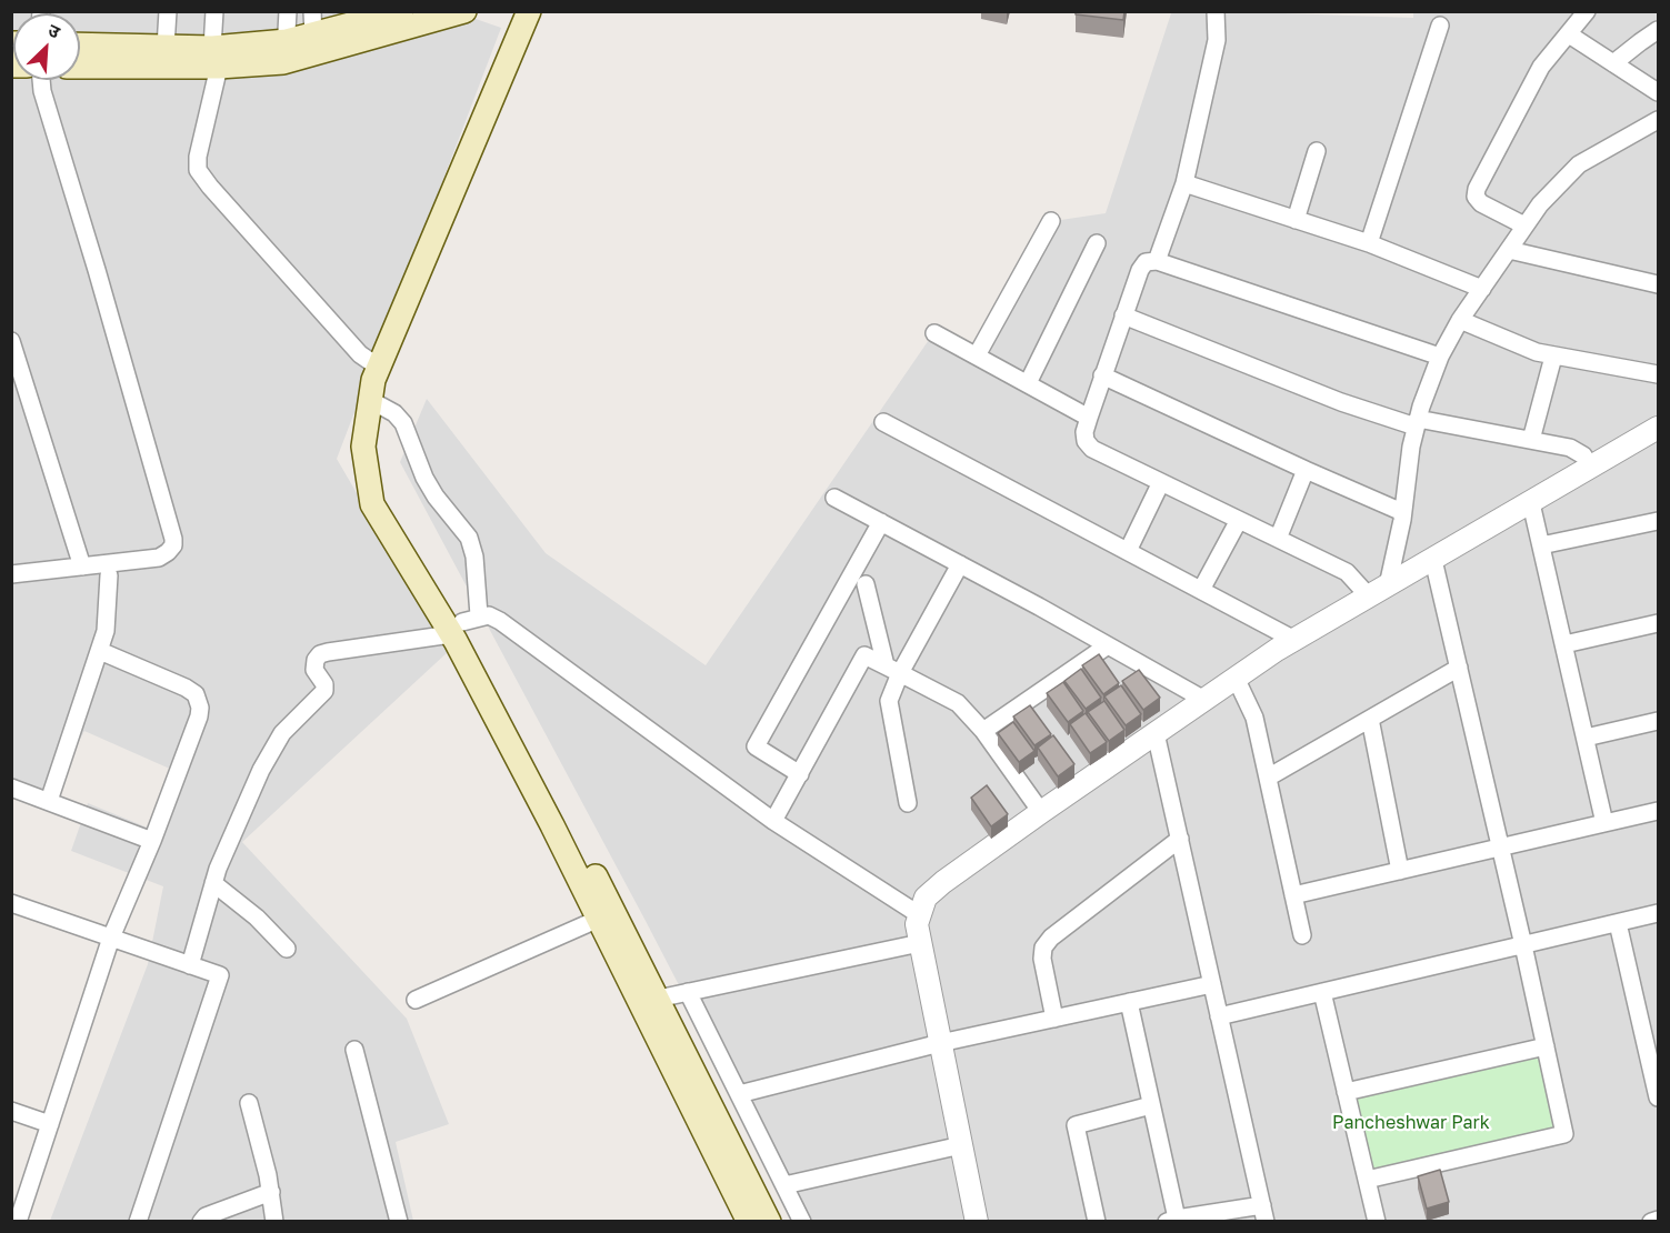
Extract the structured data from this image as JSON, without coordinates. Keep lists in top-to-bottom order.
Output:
{
  "parks": ["Pancheshwar Park"],
  "north": "top right"
}
